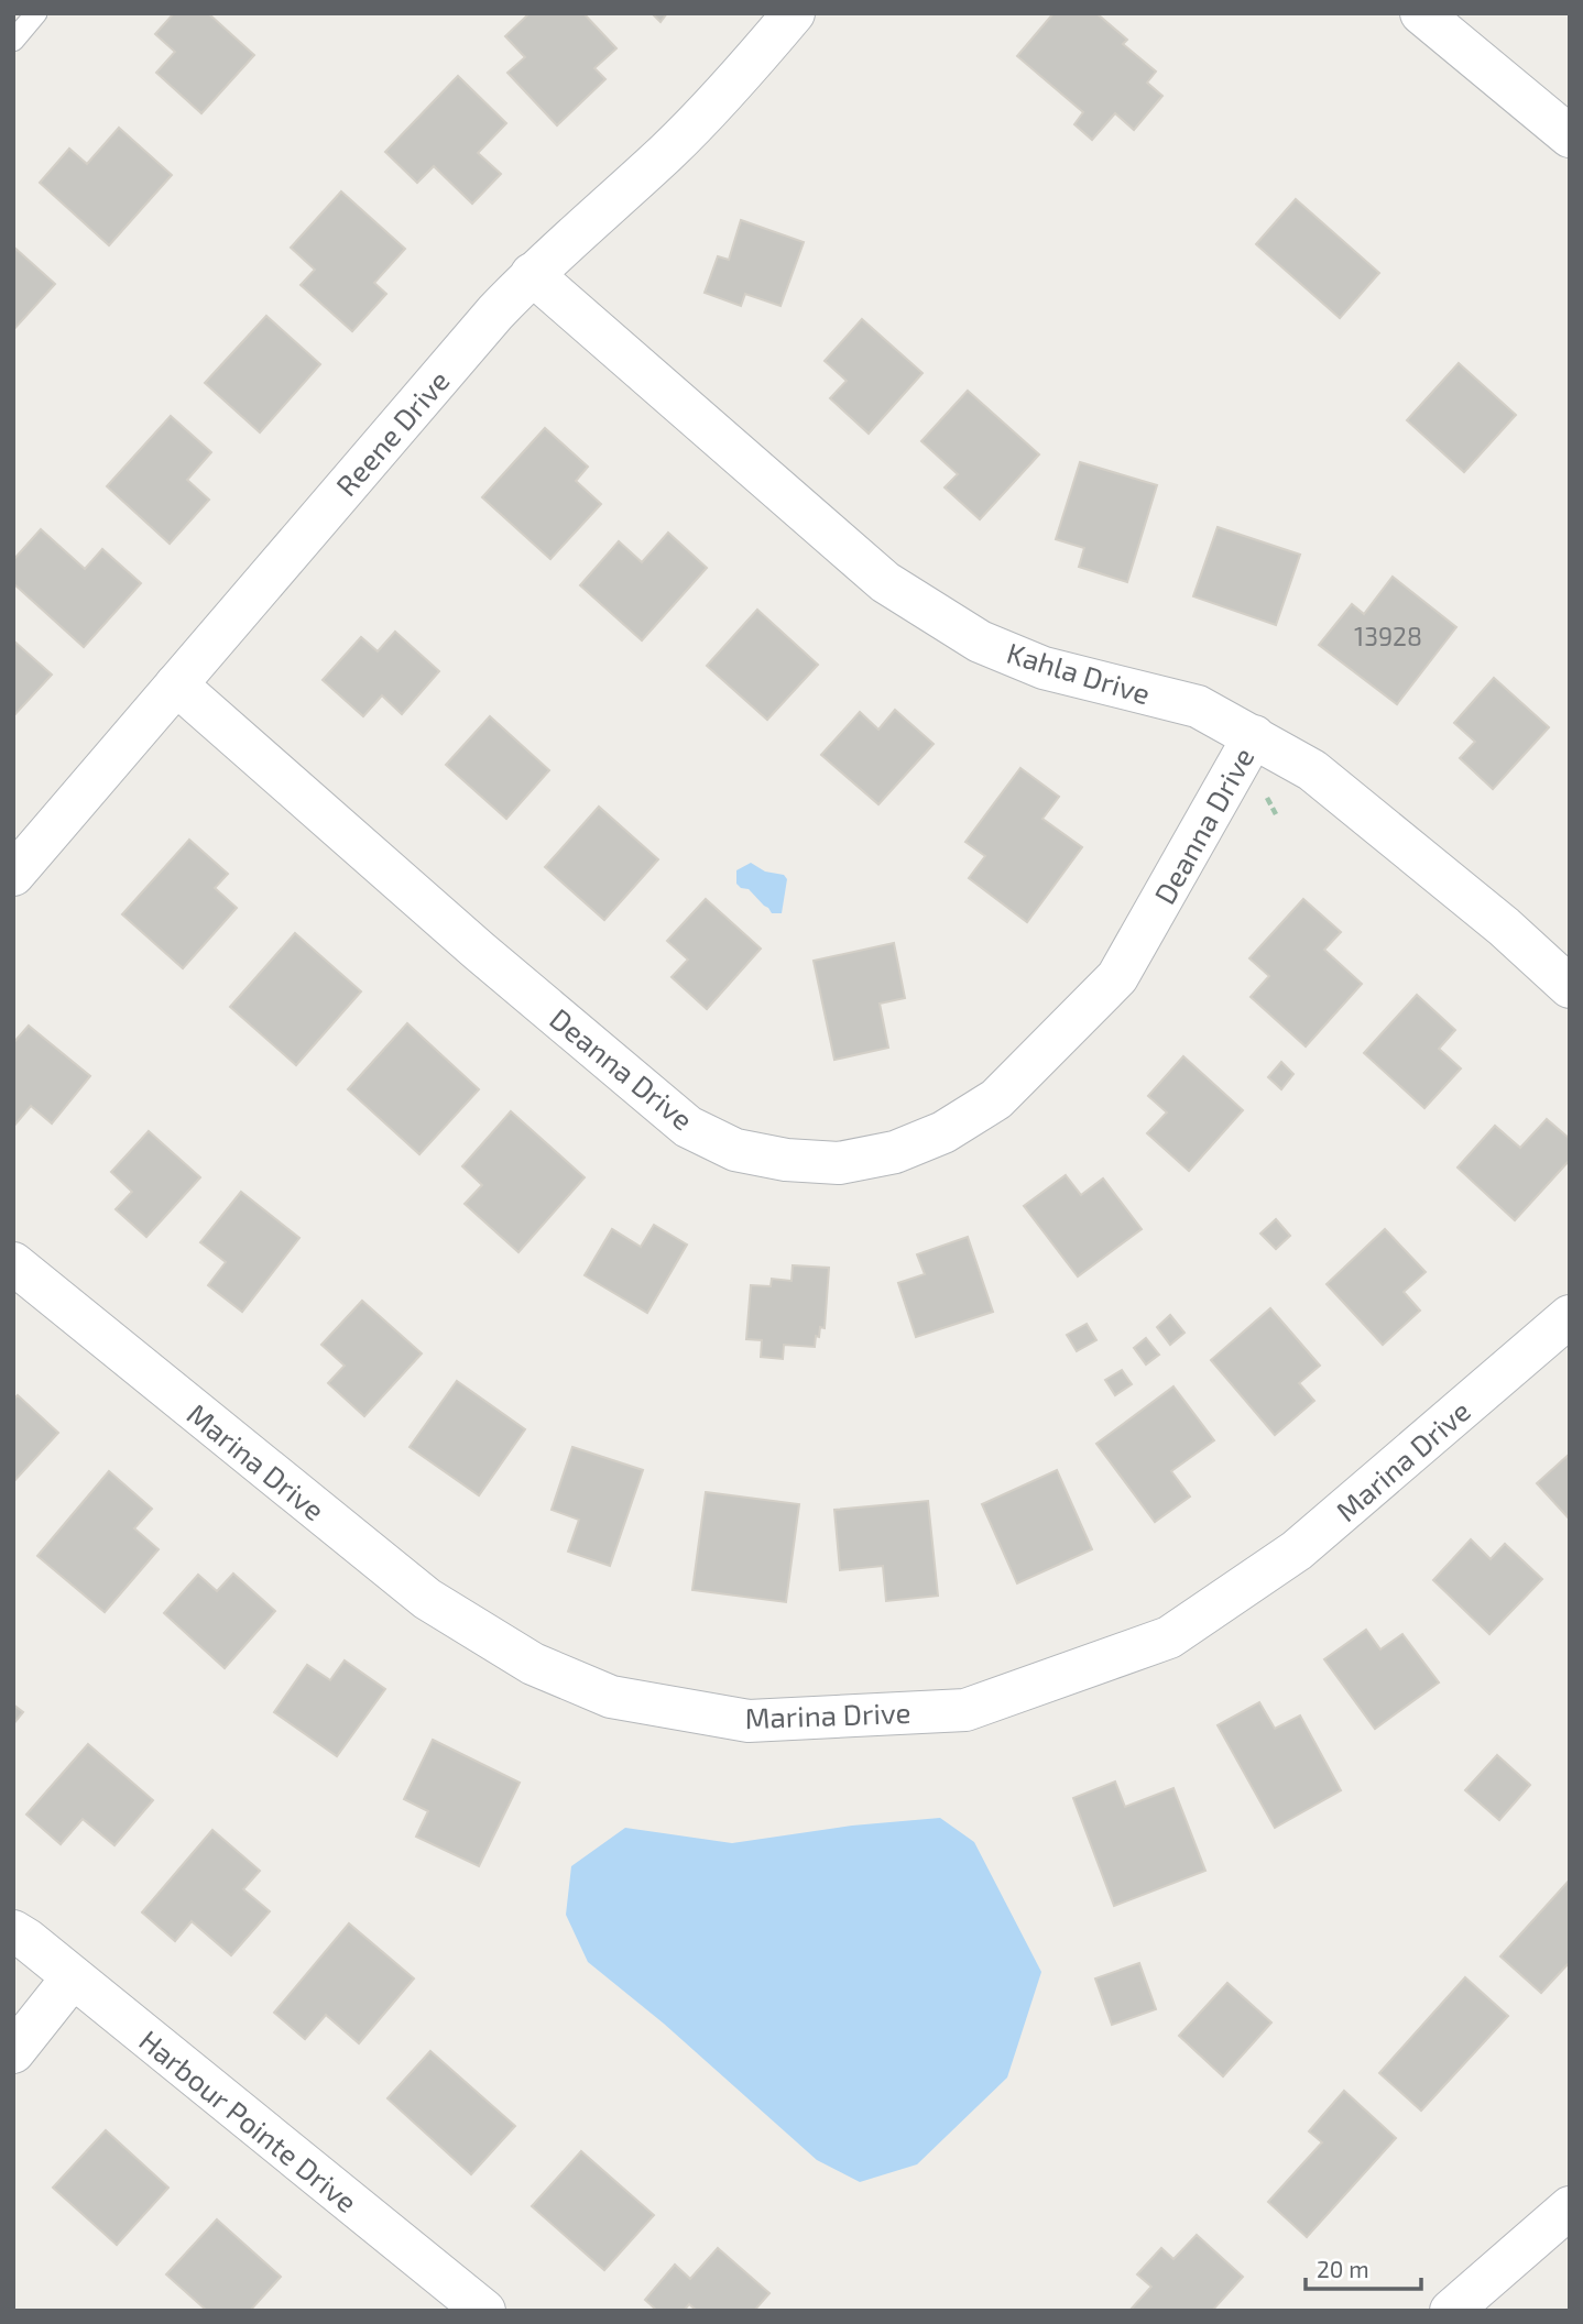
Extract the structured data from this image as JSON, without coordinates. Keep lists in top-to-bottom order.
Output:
{
  "streets": {
    "street": [
      "Reene Drive",
      "Kahla Drive",
      "Deanna Drive",
      "Marina Drive",
      "Harbour Pointe Drive"
    ]
  },
  "crossings": [
    ["Reene Drive", "Kahla Drive"],
    ["Reene Drive", "Deanna Drive"],
    ["Kahla Drive", "Deanna Drive"]
  ],
  "house_numbers": ["13928"],
  "scale_bar": "20 m"
}
